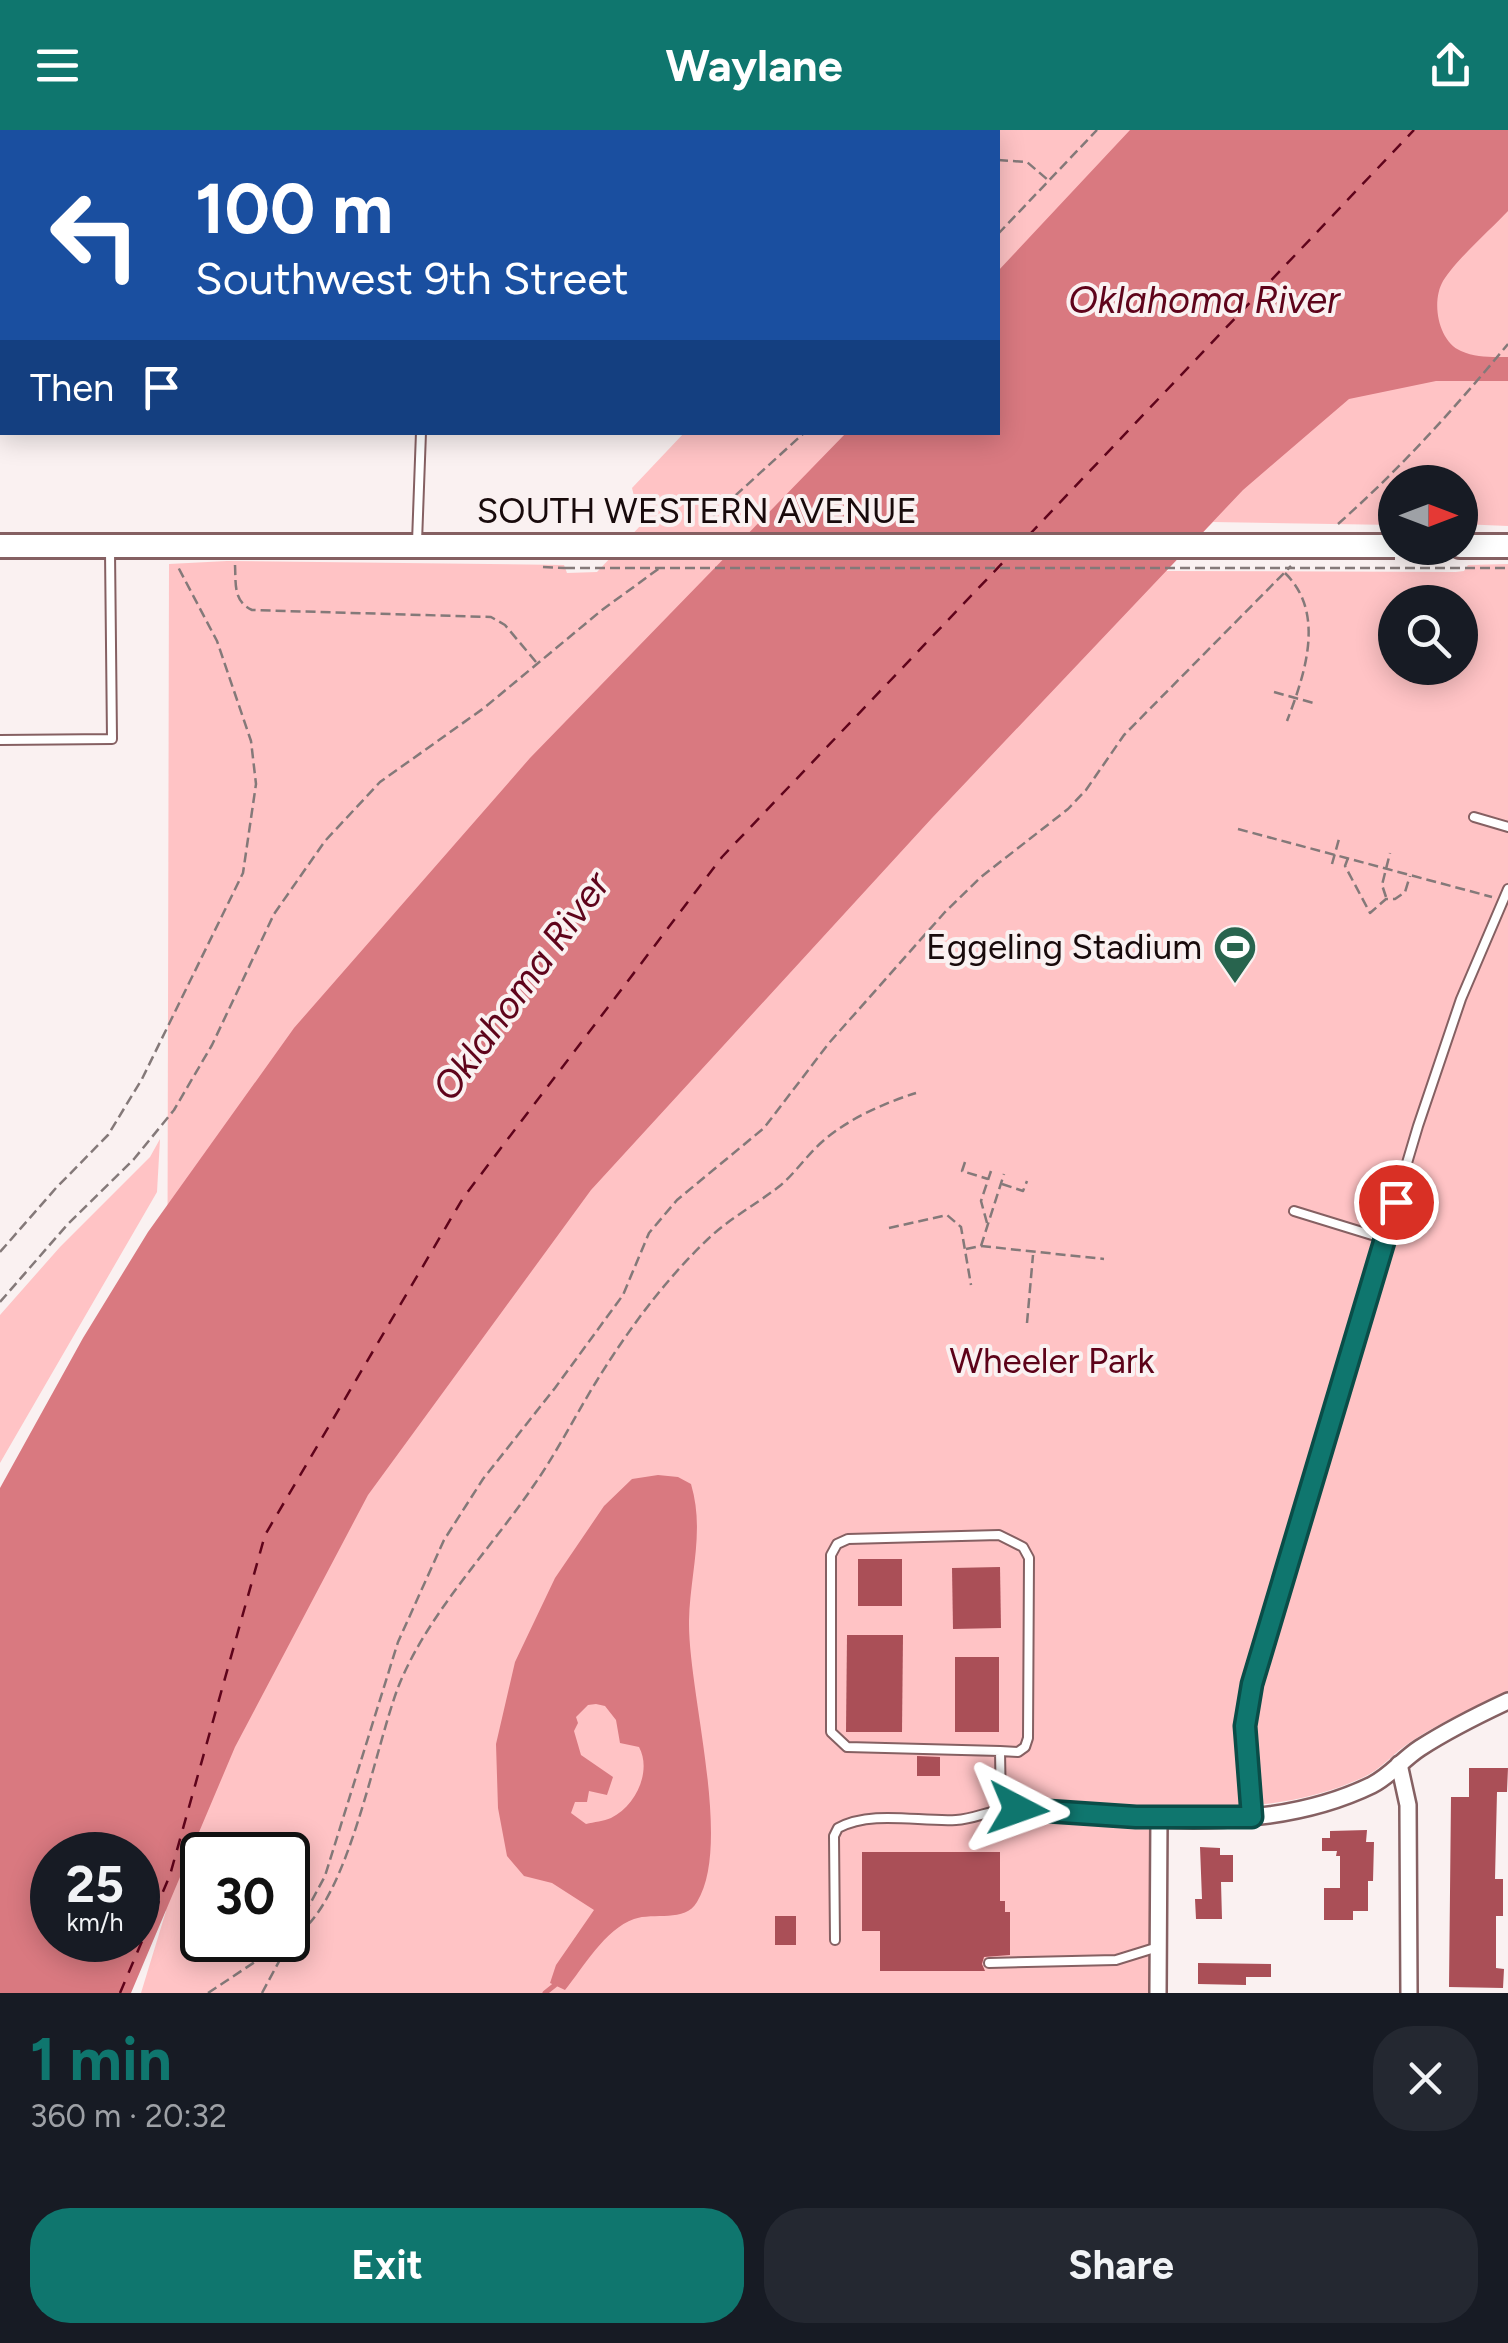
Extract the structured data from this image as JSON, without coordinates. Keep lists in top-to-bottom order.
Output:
{
  "streets": {
    "main road": ["SOUTH WESTERN AVENUE"]
  },
  "water": ["Oklahoma River"],
  "parks": ["Wheeler Park"],
  "places": {
    "sports": ["Eggeling Stadium"]
  },
  "north": "right",
  "page": {
    "header": "Waylane",
    "turn": ["100 m", "Southwest 9th Street"],
    "then": "Then",
    "speed": "25 km/h",
    "limit": "30",
    "heading": ["1 min", "360 m · 20:32"],
    "buttons": ["Exit", "Share"]
  }
}
